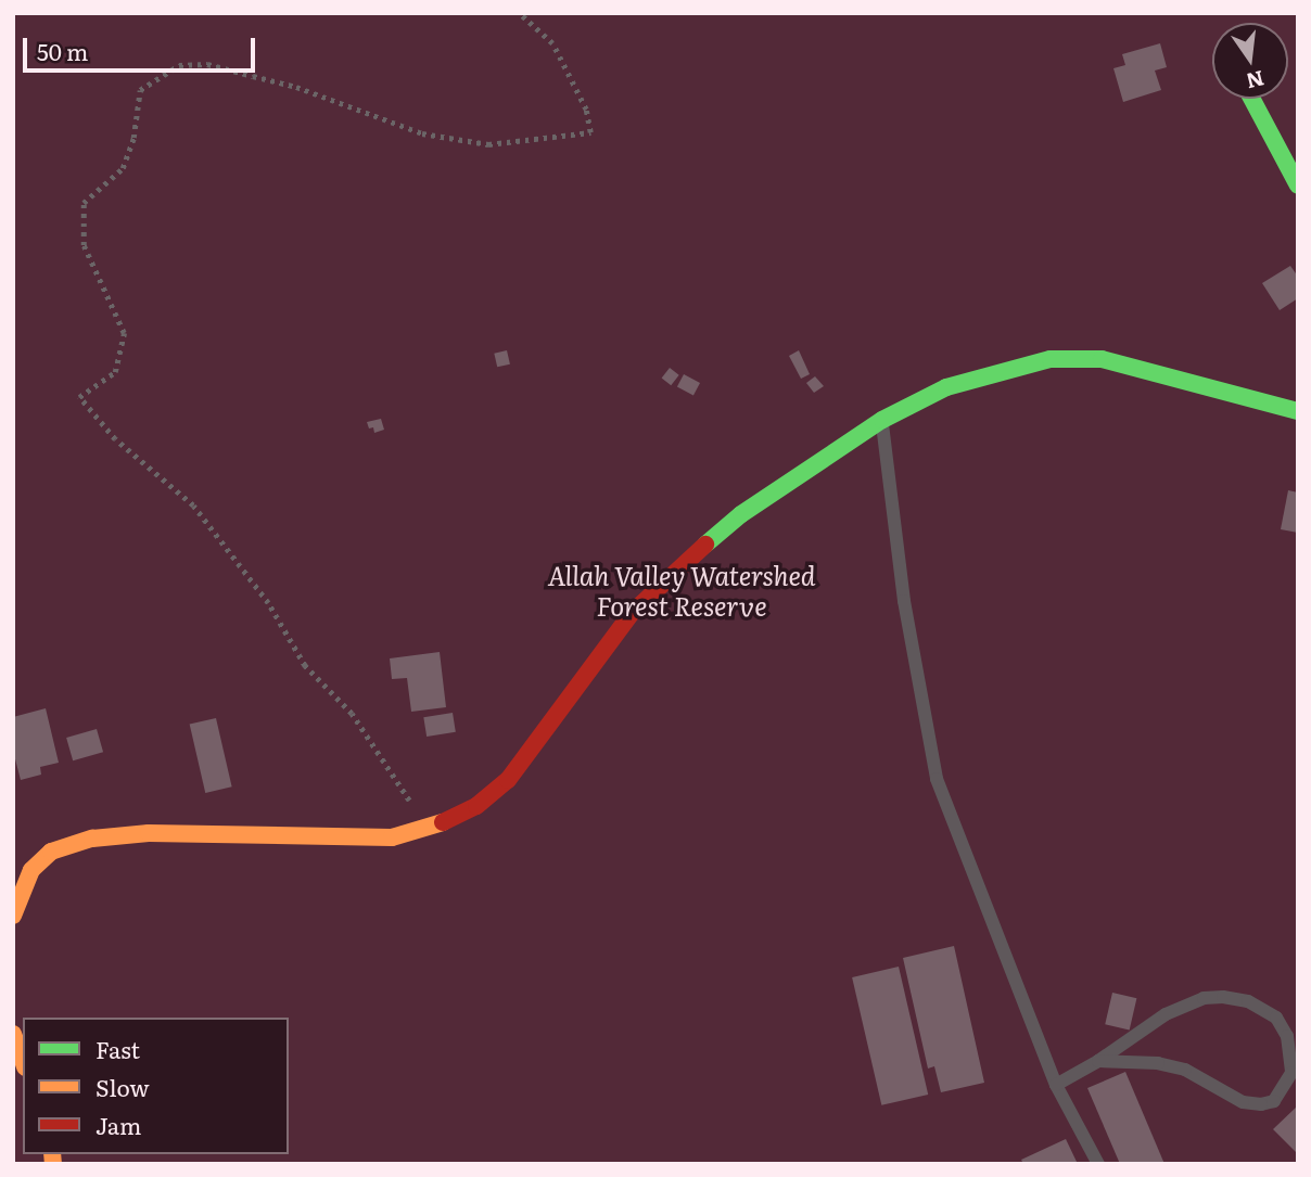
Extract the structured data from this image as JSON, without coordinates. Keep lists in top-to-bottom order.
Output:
{
  "parks": ["Allah Valley Watershed Forest Reserve"],
  "legend": ["Fast", "Slow", "Jam"],
  "scale_bar": "50 m",
  "north": "bottom"
}
